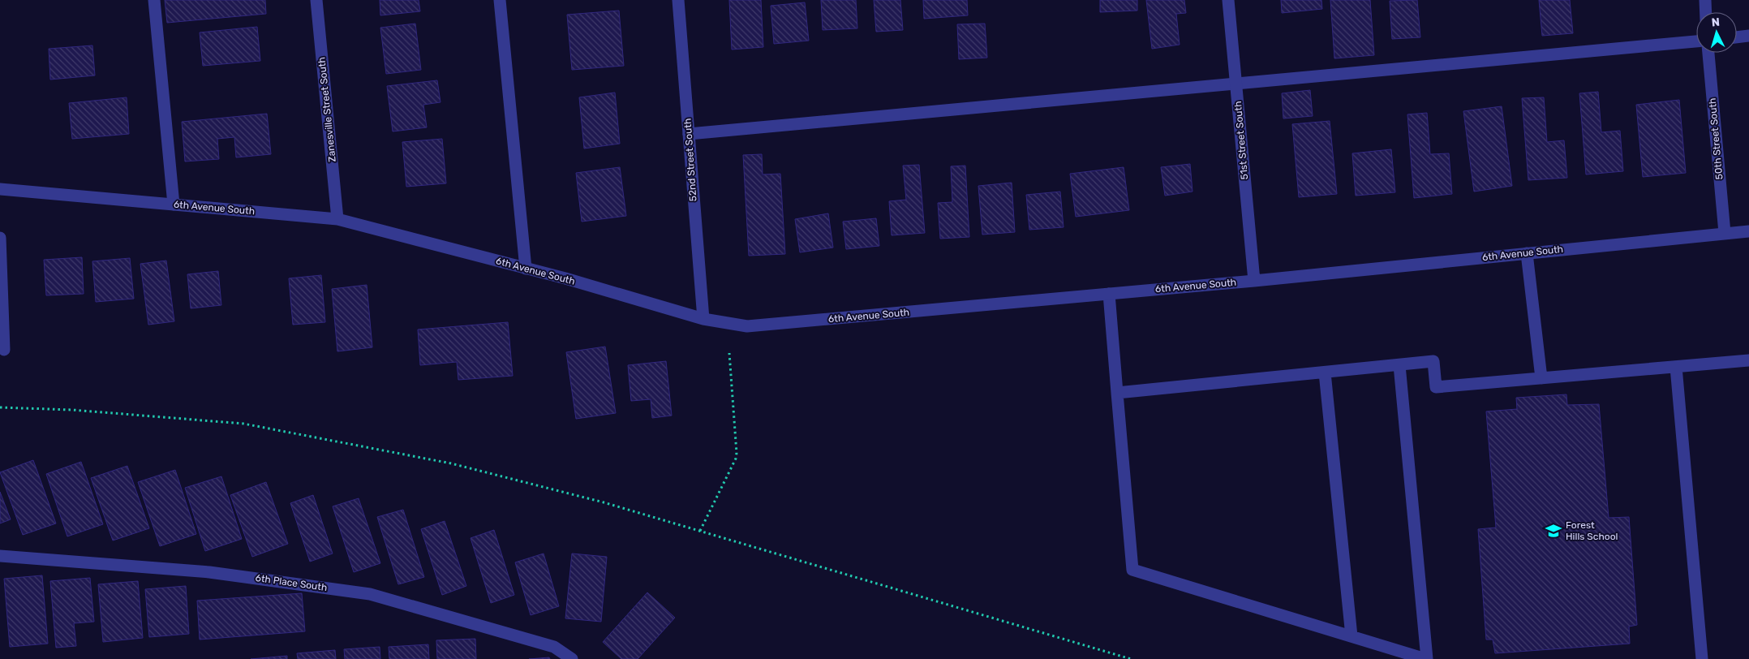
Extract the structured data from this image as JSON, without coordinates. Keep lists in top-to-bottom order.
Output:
{
  "streets": {
    "street": [
      "Zanesville Street South",
      "50th Street South",
      "51st Street South",
      "52nd Street South",
      "6th Avenue South",
      "6th Place South"
    ]
  },
  "crossings": [
    ["Zanesville Street South", "6th Avenue South"],
    ["50th Street South", "6th Avenue South"],
    ["51st Street South", "6th Avenue South"],
    ["52nd Street South", "6th Avenue South"]
  ],
  "places": {
    "school or university": ["Forest Hills School"]
  },
  "north": "top"
}
